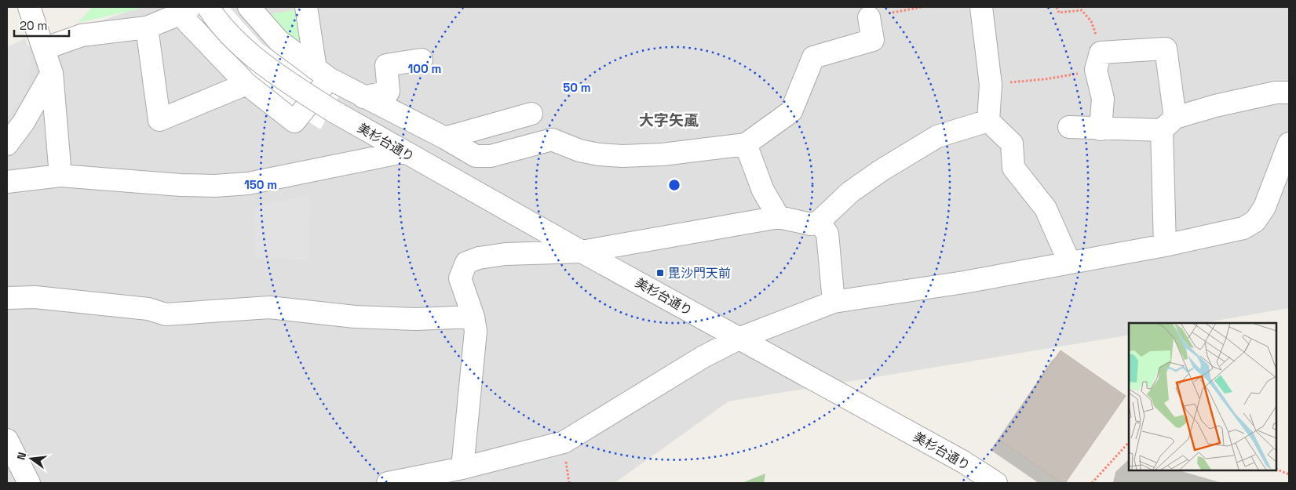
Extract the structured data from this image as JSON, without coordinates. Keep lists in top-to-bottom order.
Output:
{
  "streets": {
    "street": ["美杉台通り"]
  },
  "districts": ["大字矢颪"],
  "places": {
    "transit": ["毘沙門天前"]
  },
  "scale_bar": "20 m",
  "north": "left",
  "rings": ["100 m", "50 m", "150 m"]
}
